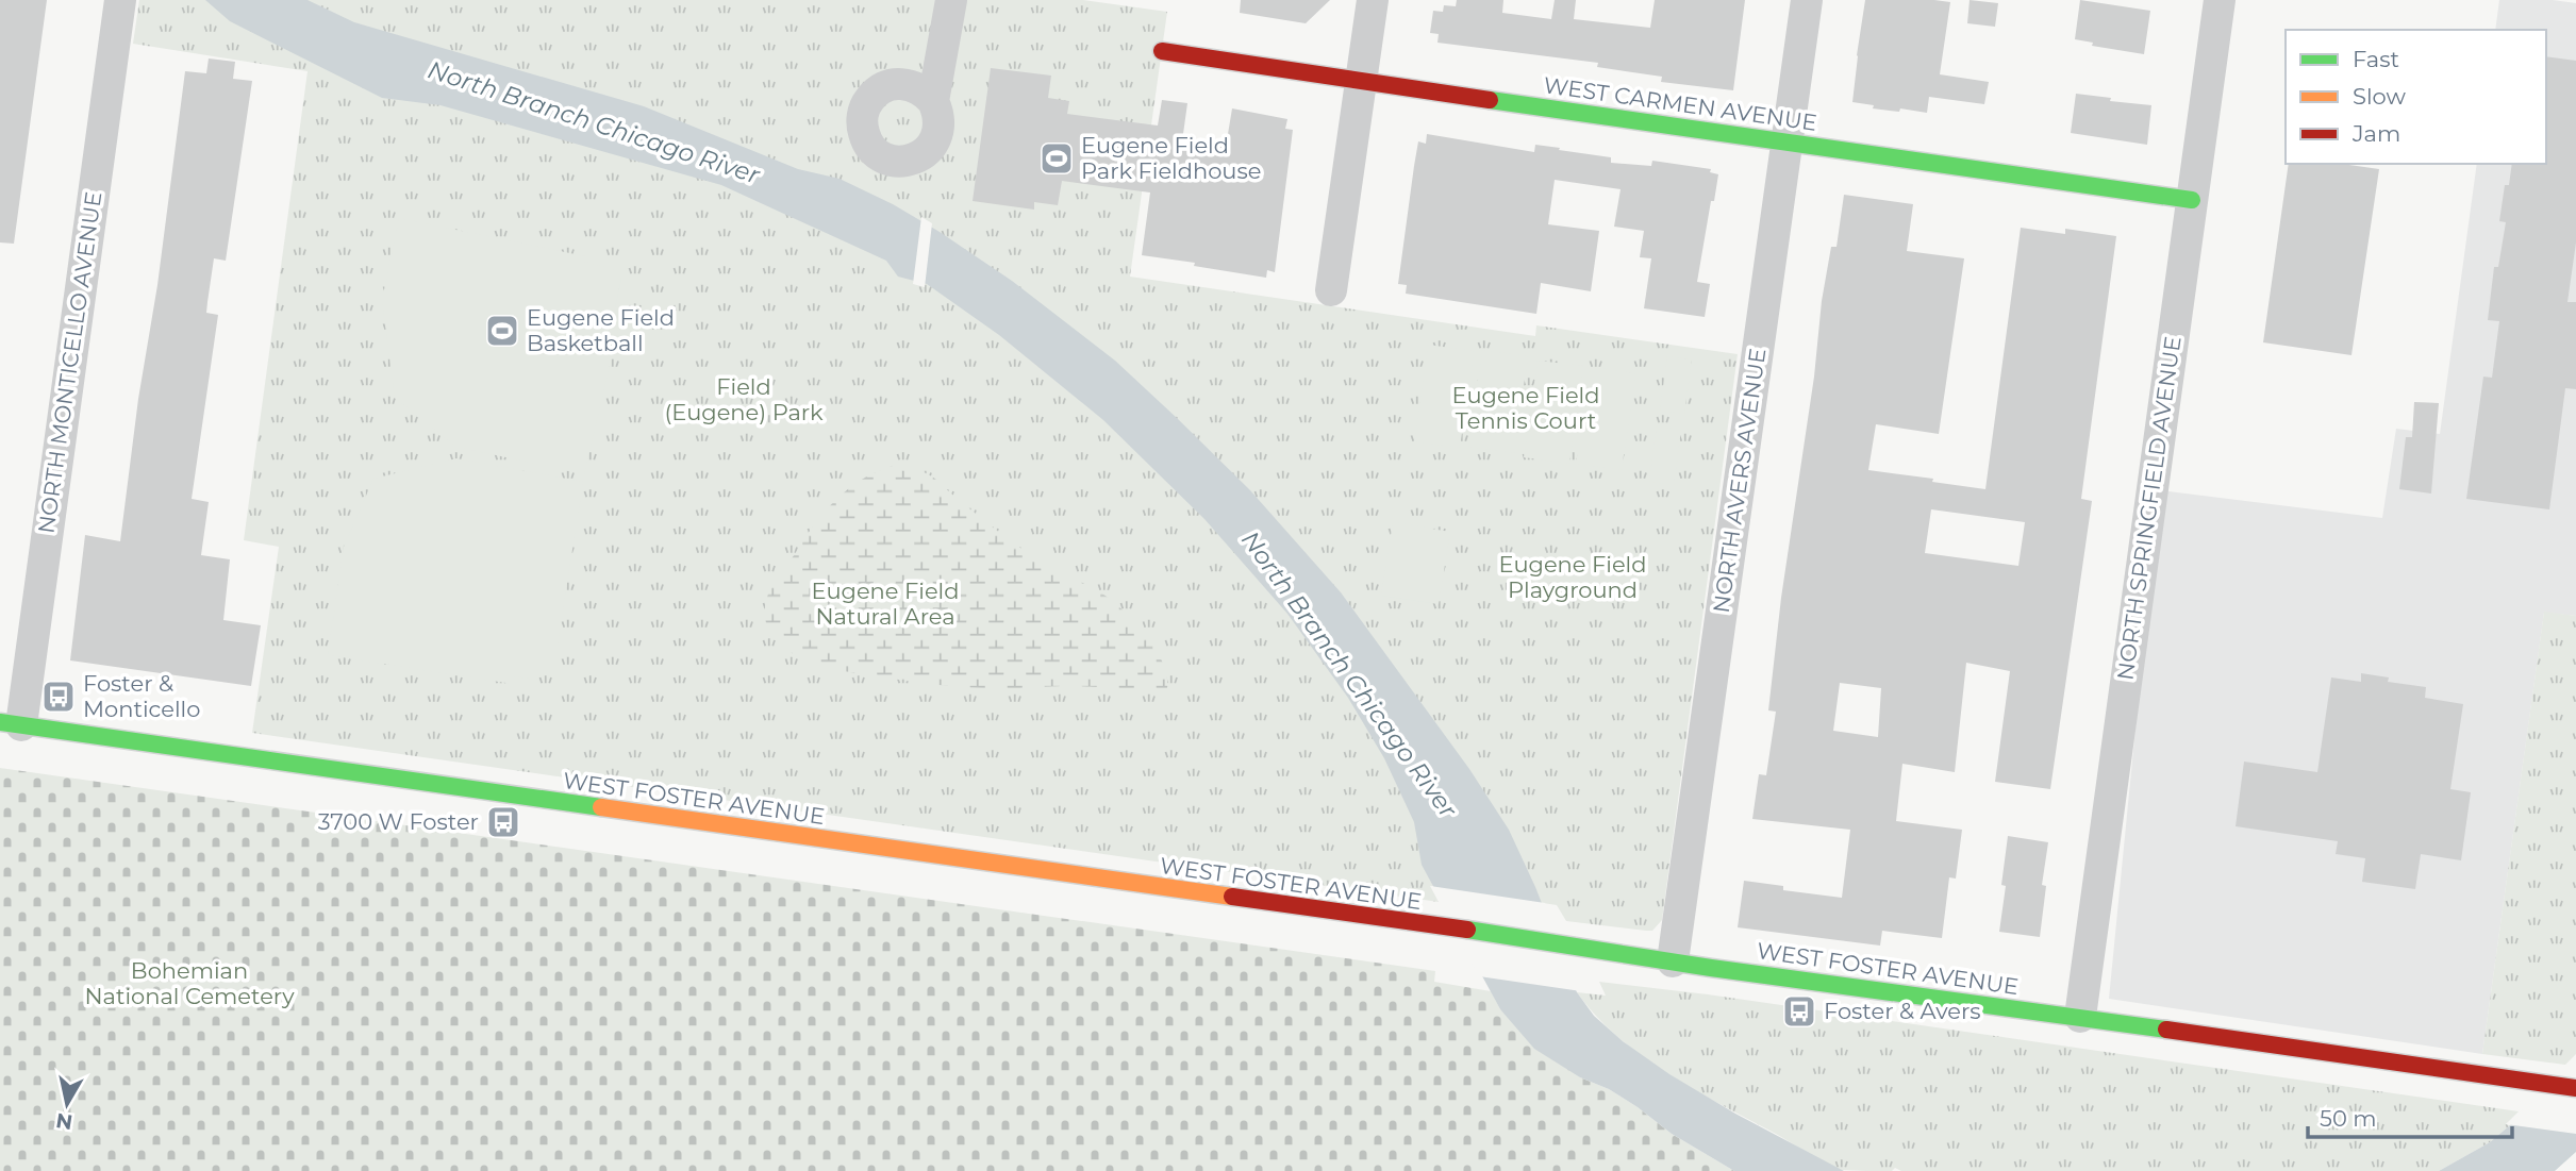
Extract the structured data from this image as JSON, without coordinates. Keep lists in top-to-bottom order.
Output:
{
  "streets": {
    "main road": ["WEST CARMEN AVENUE", "WEST FOSTER AVENUE"],
    "street": ["NORTH MONTICELLO AVENUE", "NORTH AVERS AVENUE", "NORTH SPRINGFIELD AVENUE"]
  },
  "crossings": [
    ["WEST CARMEN AVENUE", "NORTH AVERS AVENUE"],
    ["WEST CARMEN AVENUE", "NORTH SPRINGFIELD AVENUE"],
    ["NORTH MONTICELLO AVENUE", "WEST FOSTER AVENUE"],
    ["NORTH AVERS AVENUE", "WEST FOSTER AVENUE"],
    ["NORTH SPRINGFIELD AVENUE", "WEST FOSTER AVENUE"]
  ],
  "water": ["North Branch Chicago River"],
  "parks": [
    "Field (Eugene) Park",
    "Eugene Field Tennis Court",
    "Eugene Field Playground",
    "Eugene Field Natural Area",
    "Bohemian National Cemetery"
  ],
  "places": {
    "sports": ["Eugene Field Park Fieldhouse", "Eugene Field Basketball"],
    "bus stop": ["Foster & Monticello", "3700 W Foster", "Foster & Avers"]
  },
  "legend": ["Fast", "Slow", "Jam"],
  "scale_bar": "50 m",
  "north": "bottom"
}
